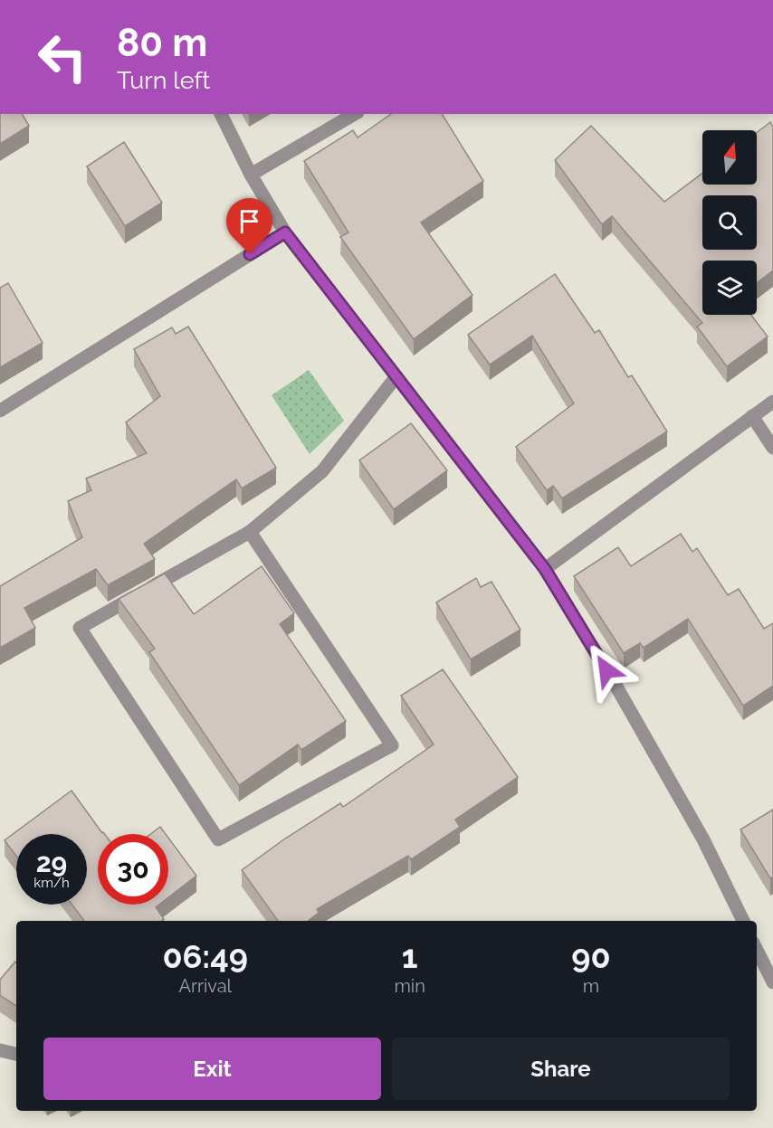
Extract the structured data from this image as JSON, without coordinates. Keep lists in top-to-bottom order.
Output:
{
  "north": "top",
  "page": {
    "turn": ["80 m", "Turn left"],
    "speed": "29 km/h",
    "limit": "30",
    "eta": [
      "06:49",
      "Arrival",
      "1",
      "min",
      "90",
      "m"
    ],
    "buttons": ["Exit", "Share"]
  }
}
